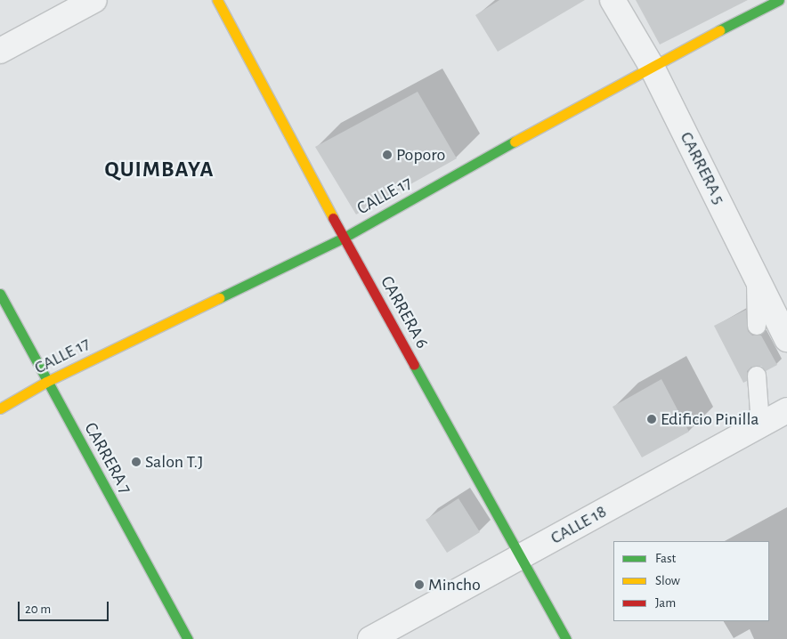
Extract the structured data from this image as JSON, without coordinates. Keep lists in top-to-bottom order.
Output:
{
  "streets": {
    "main road": ["CALLE 17", "CARRERA 6", "CARRERA 7"],
    "street": ["CARRERA 5", "CALLE 18"]
  },
  "crossings": [
    ["CARRERA 5", "CALLE 17"],
    ["CALLE 17", "CARRERA 6"],
    ["CALLE 17", "CARRERA 7"],
    ["CARRERA 6", "CALLE 18"]
  ],
  "districts": ["QUIMBAYA"],
  "places": [
    "Poporo",
    "Edificio Pinilla",
    "Salon T.J",
    "Mincho"
  ],
  "legend": ["Fast", "Slow", "Jam"],
  "scale_bar": "20 m"
}
